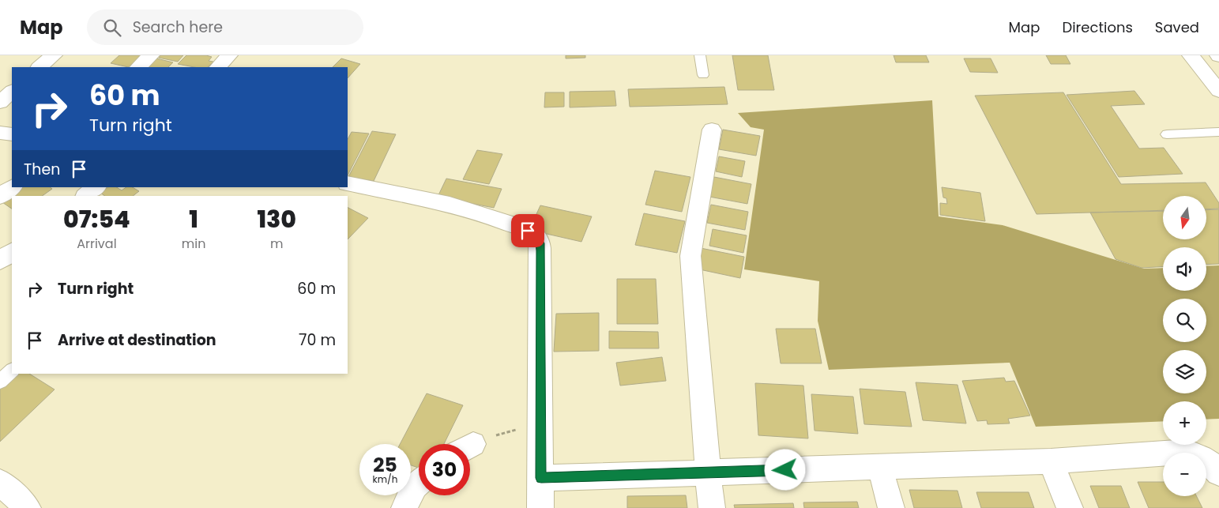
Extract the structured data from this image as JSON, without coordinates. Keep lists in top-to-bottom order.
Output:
{
  "north": "bottom",
  "page": {
    "header": "Map",
    "search": "Search here",
    "nav": ["Map", "Directions", "Saved"],
    "turn": ["60 m", "Turn right"],
    "then": "Then",
    "map_buttons": ["+", "−"],
    "eta": [
      "07:54",
      "Arrival",
      "1",
      "min",
      "130",
      "m"
    ],
    "list": [
      {
        "name": "Turn right",
        "value": "60 m"
      },
      {
        "name": "Arrive at destination",
        "value": "70 m"
      }
    ],
    "speed": "25 km/h",
    "limit": "30"
  }
}
